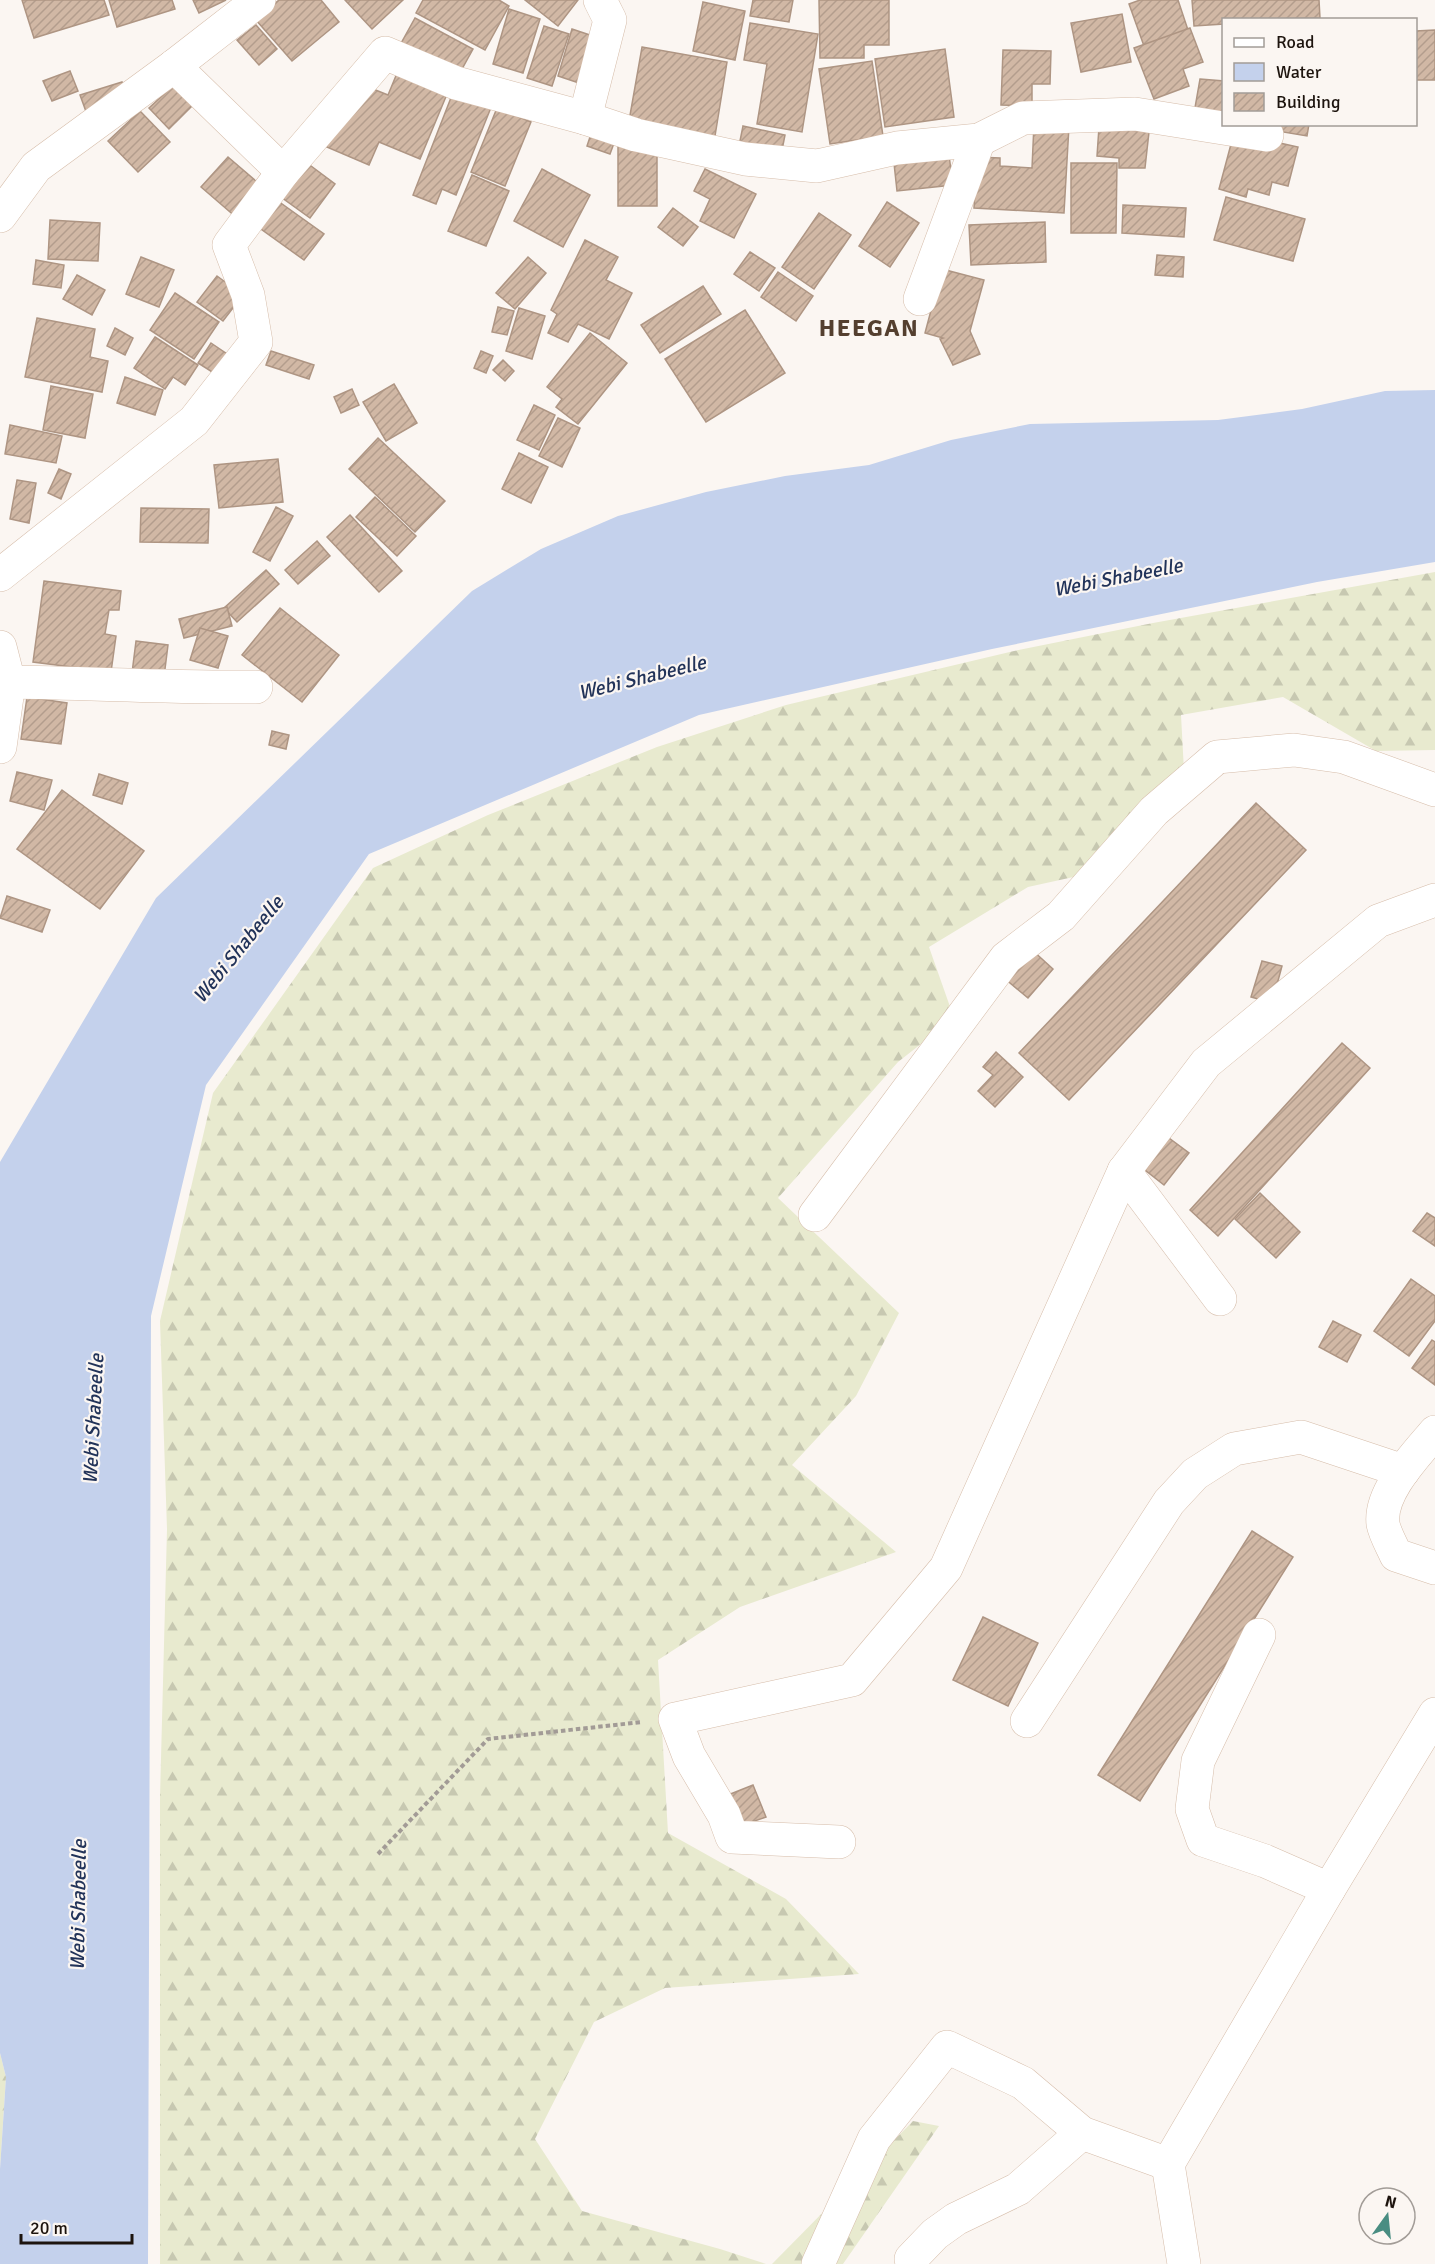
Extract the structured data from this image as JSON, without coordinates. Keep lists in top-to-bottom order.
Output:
{
  "districts": ["HEEGAN"],
  "water": ["Webi Shabeelle"],
  "legend": ["Road", "Water", "Building"],
  "scale_bar": "20 m",
  "north": "top"
}
